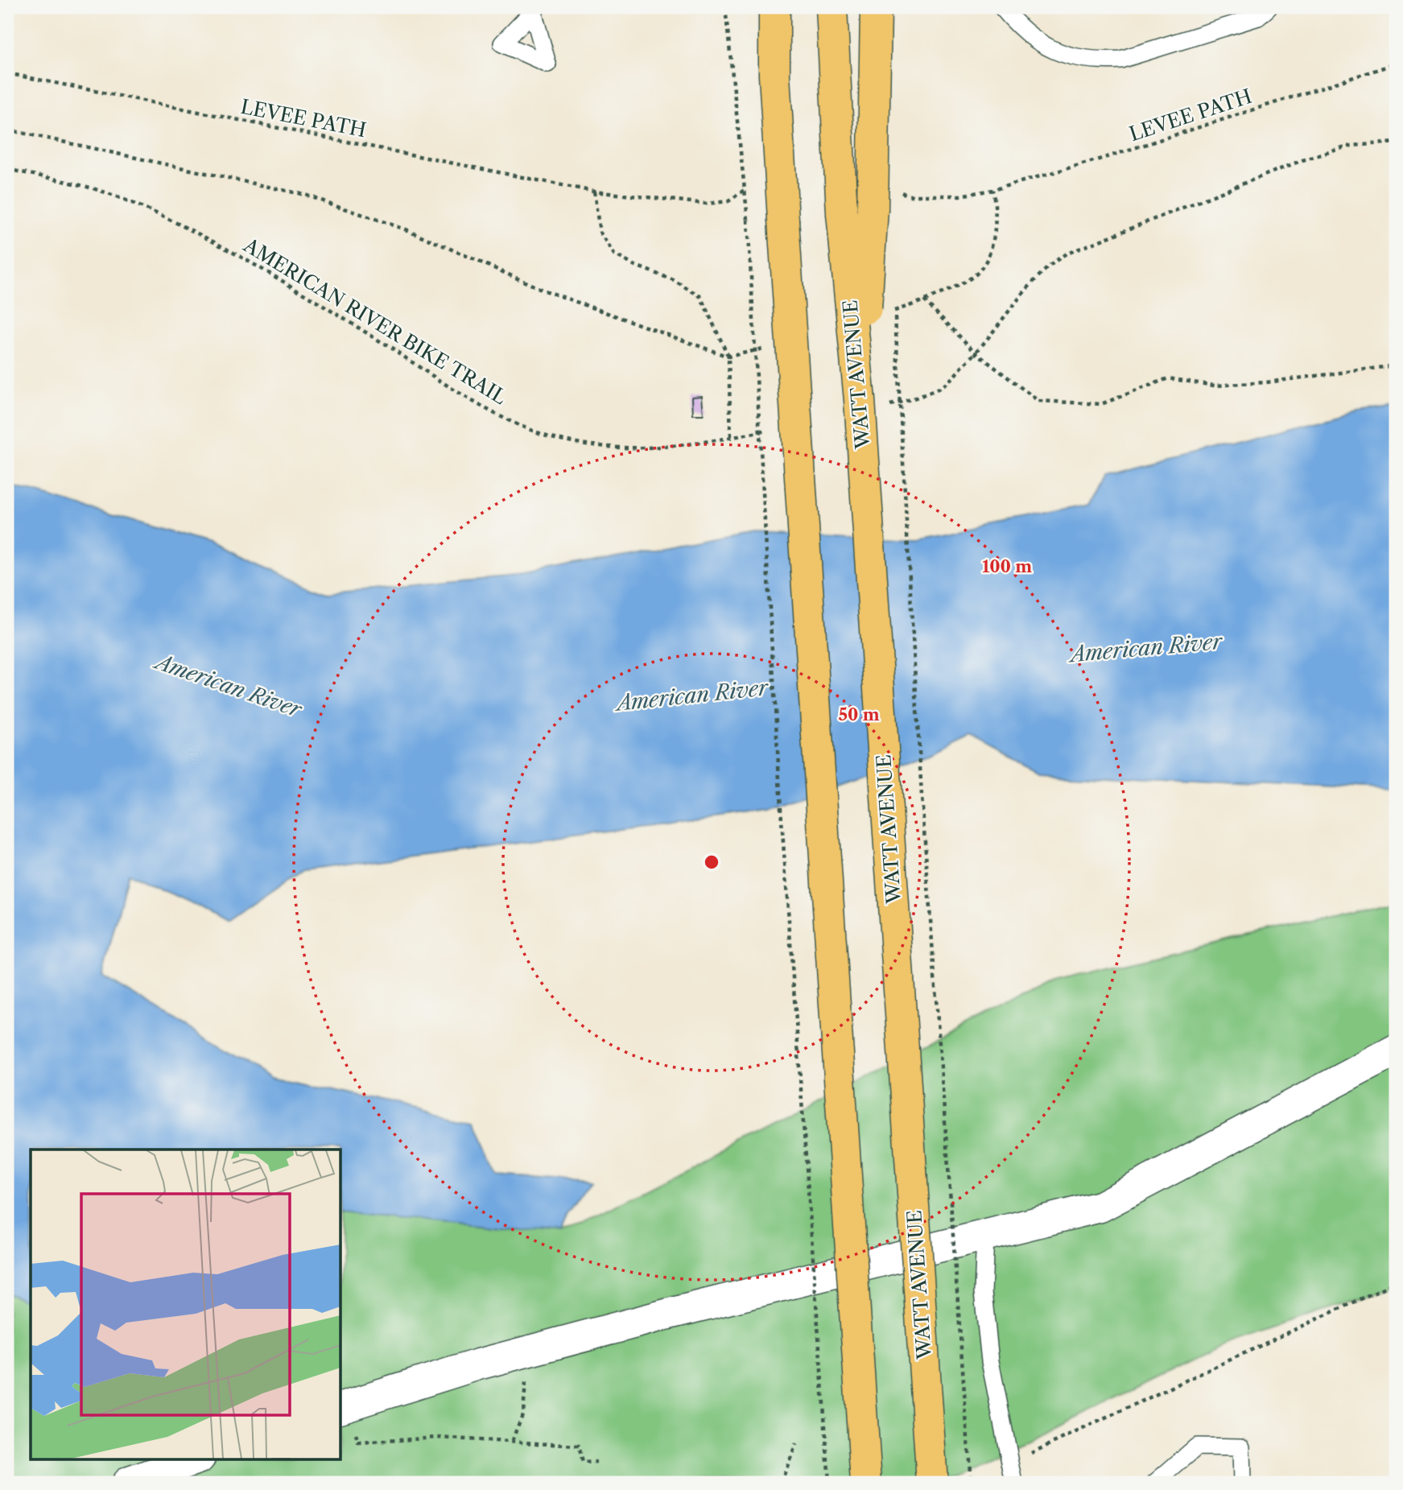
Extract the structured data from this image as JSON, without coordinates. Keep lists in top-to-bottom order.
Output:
{
  "streets": {
    "main road": ["WATT AVENUE"],
    "path": ["LEVEE PATH", "AMERICAN RIVER BIKE TRAIL"]
  },
  "water": ["American River"],
  "rings": ["100 m", "50 m"]
}
